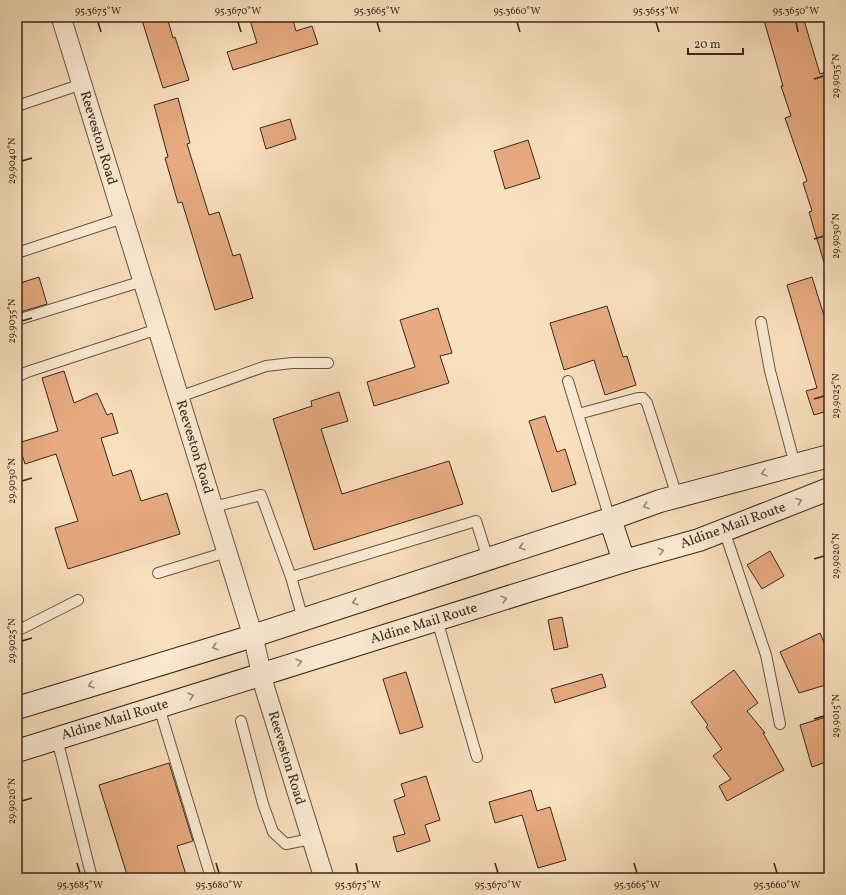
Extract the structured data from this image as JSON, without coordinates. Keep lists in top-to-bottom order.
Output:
{
  "streets": {
    "main road": ["Aldine Mail Route"],
    "street": ["Reeveston Road"]
  },
  "crossings": [
    ["Reeveston Road", "Aldine Mail Route"]
  ],
  "scale_bar": "20 m",
  "coordinates": [
    "95.3675°W",
    "95.3670°W",
    "95.3665°W",
    "95.3660°W",
    "95.3655°W",
    "95.3650°W",
    "29.9035°N",
    "29.9040°N",
    "29.9030°N",
    "29.9025°N",
    "29.9020°N",
    "29.9015°N",
    "95.3685°W",
    "95.3680°W"
  ]
}
